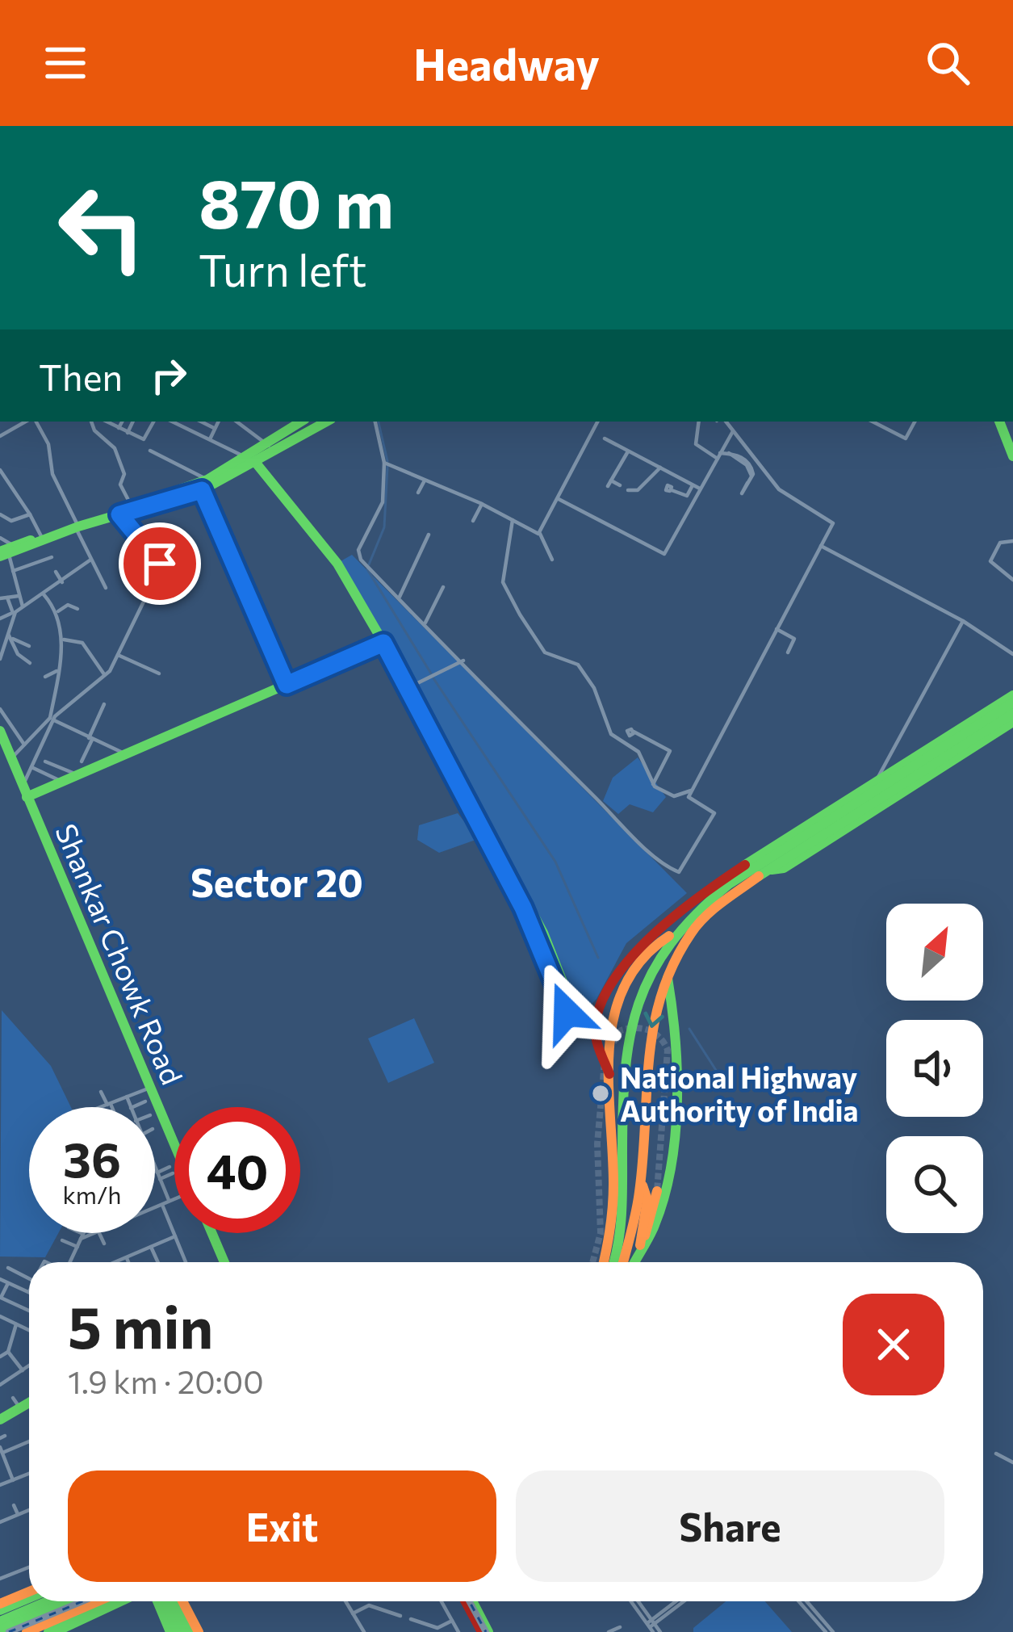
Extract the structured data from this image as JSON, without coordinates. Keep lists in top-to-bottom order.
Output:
{
  "streets": {
    "main road": ["Shankar Chowk Road"]
  },
  "districts": ["Sector 20"],
  "places": ["National Highway Authority of India"],
  "north": "top right",
  "page": {
    "header": "Headway",
    "turn": ["870 m", "Turn left"],
    "then": "Then",
    "speed": "36 km/h",
    "limit": "40",
    "heading": ["5 min", "1.9 km · 20:00"],
    "buttons": ["Exit", "Share"]
  }
}
